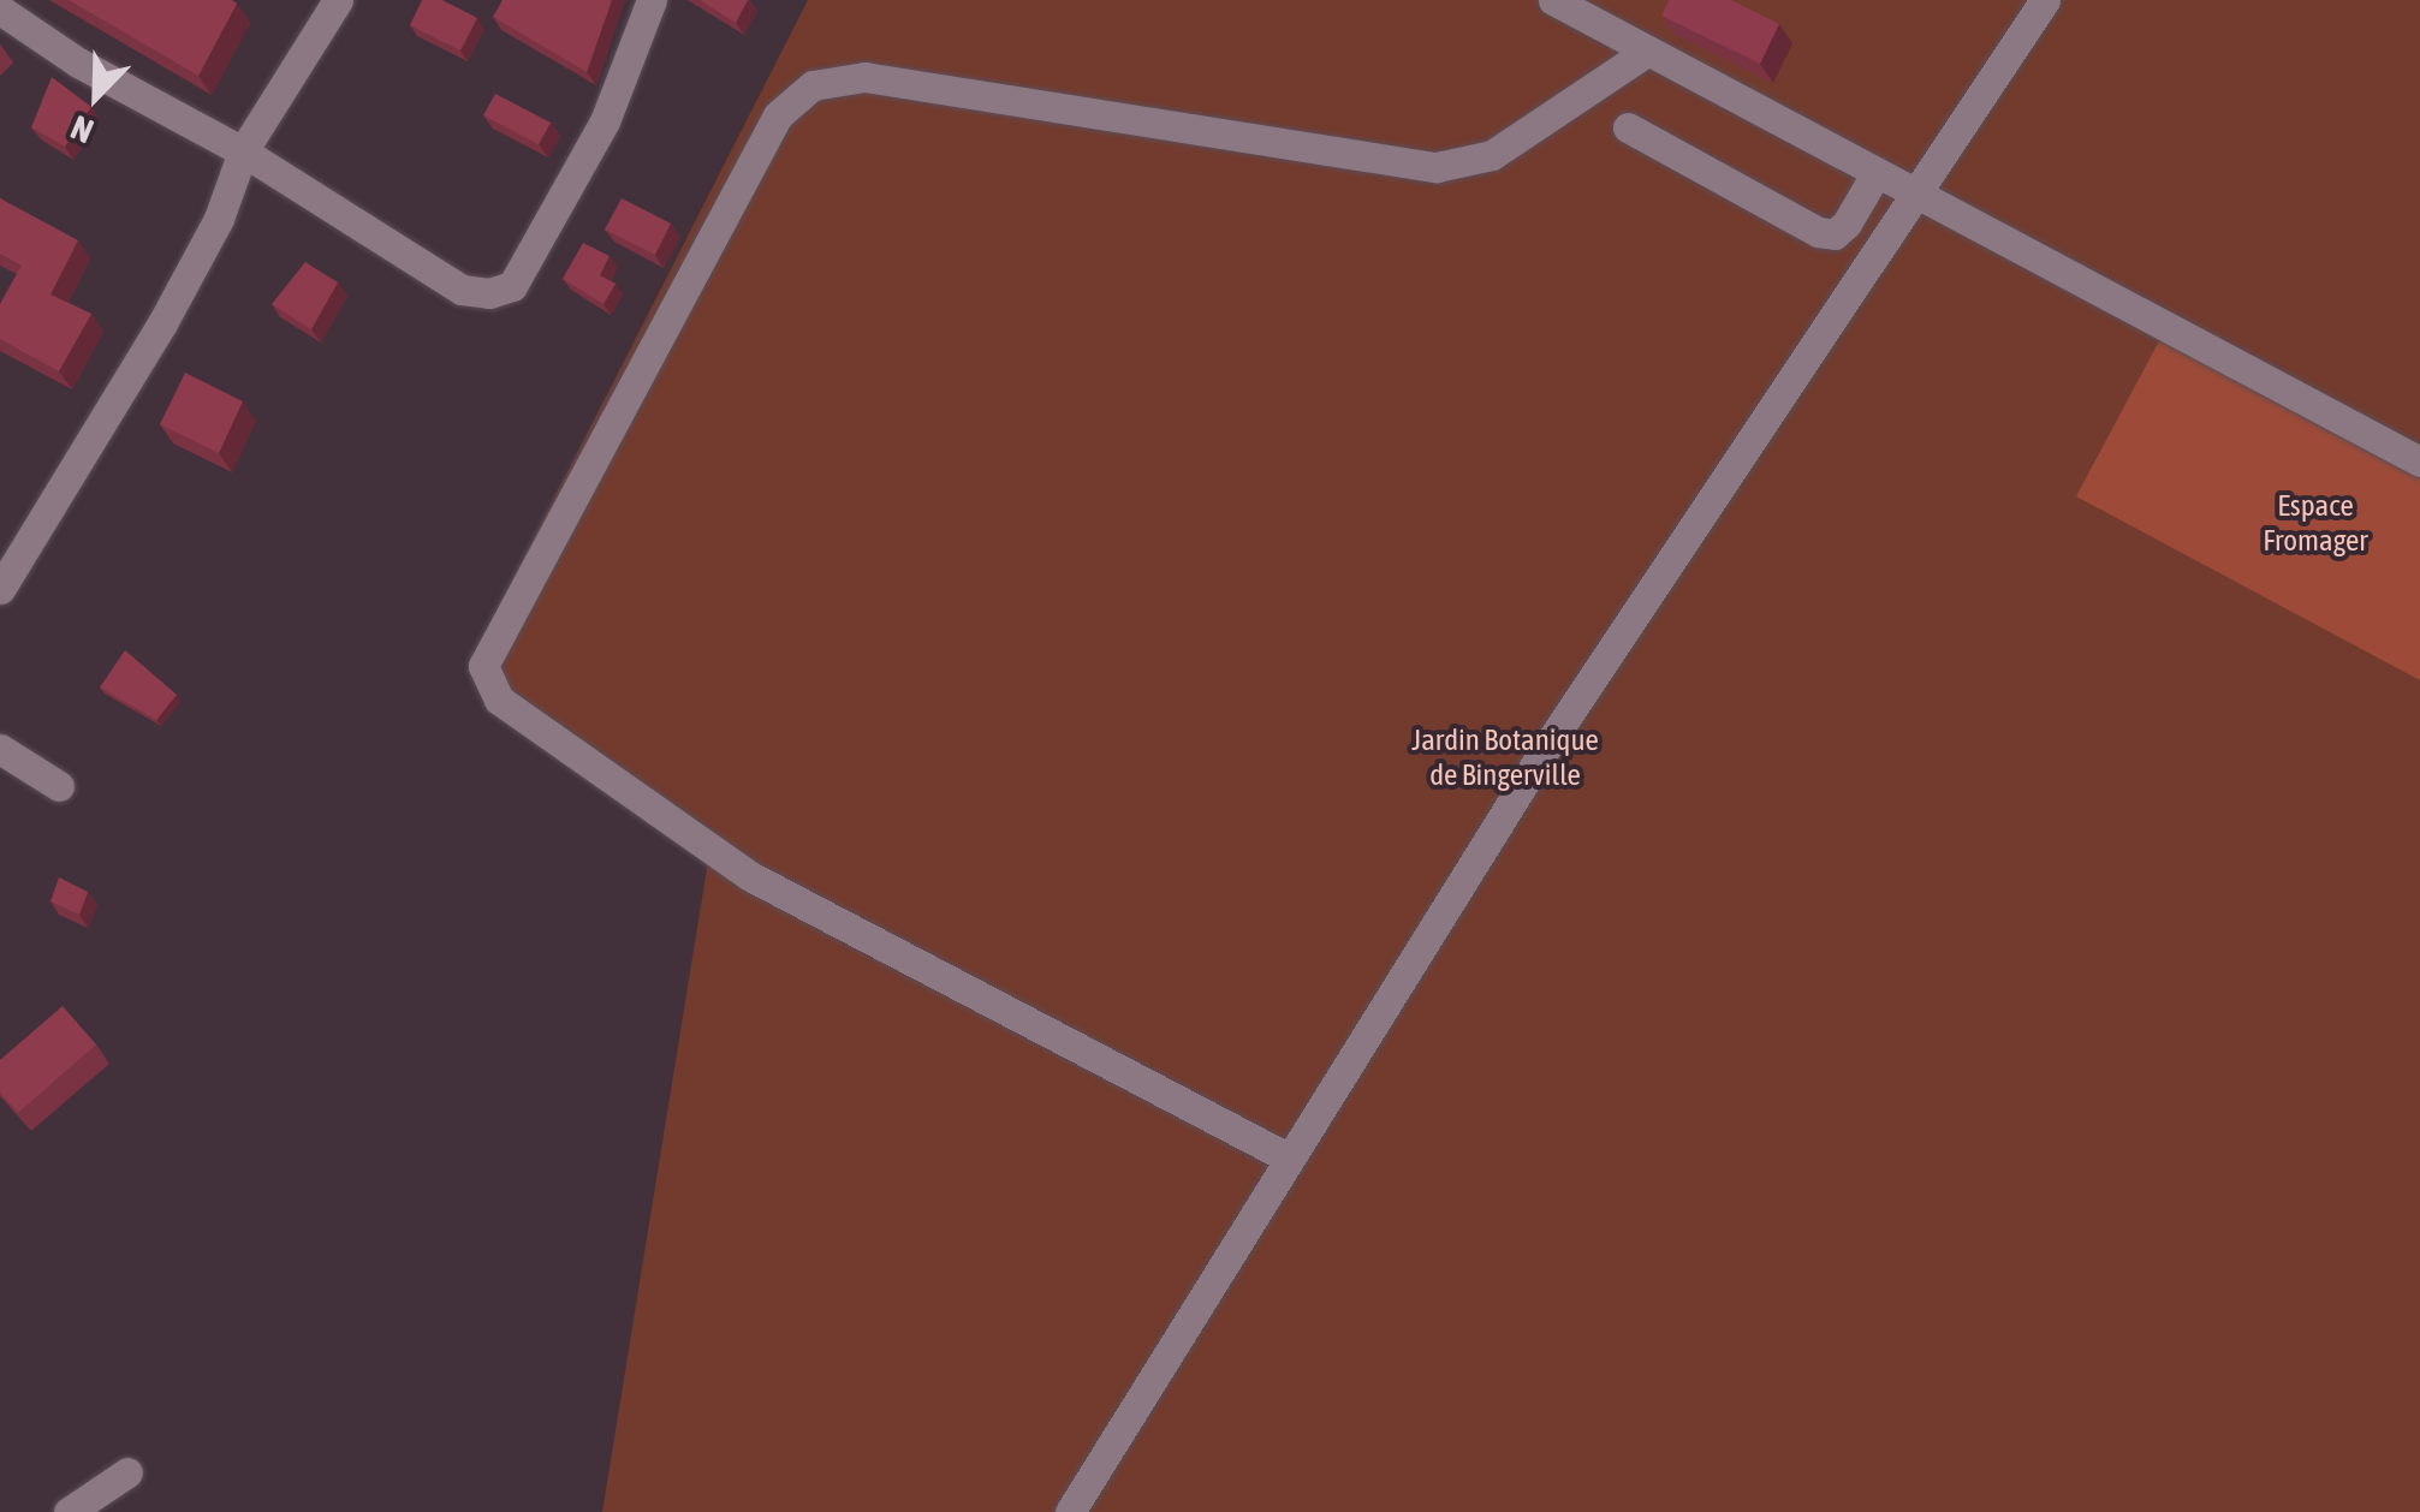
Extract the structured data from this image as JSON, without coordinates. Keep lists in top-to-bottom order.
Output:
{
  "parks": ["Espace Fromager", "Jardin Botanique de Bingerville"],
  "north": "bottom left"
}
